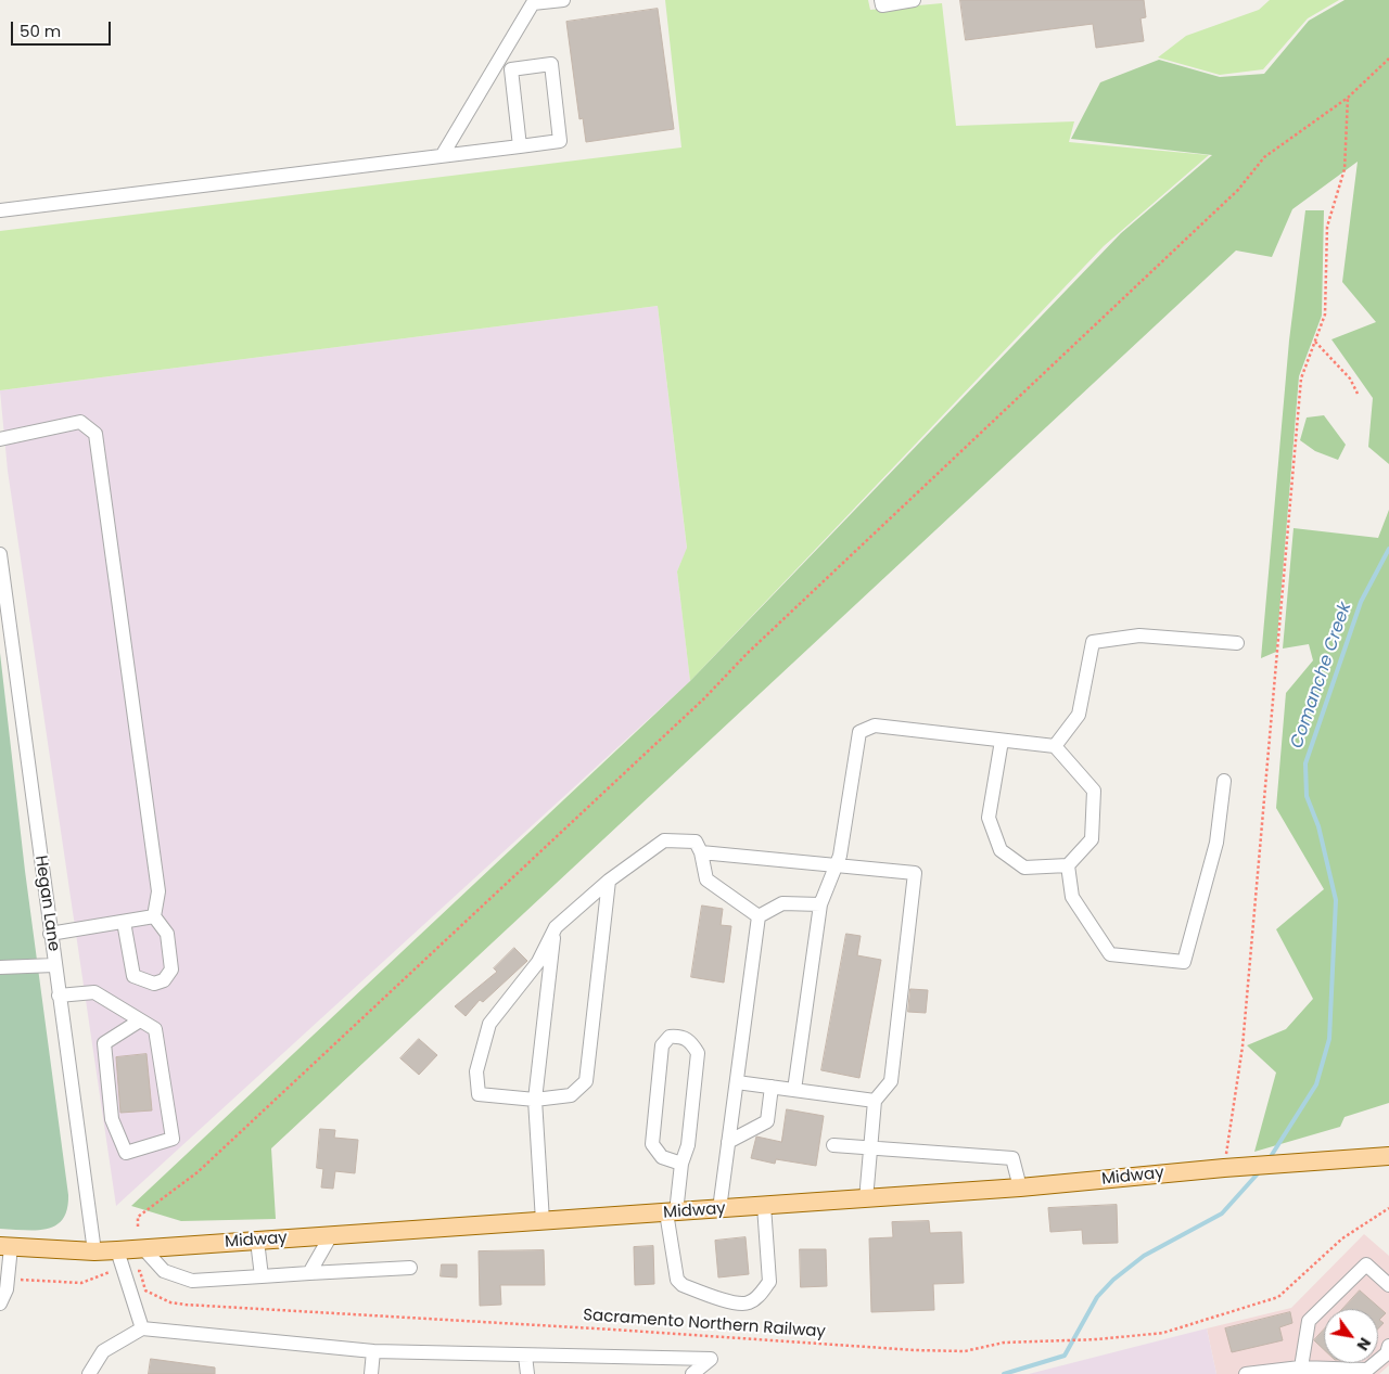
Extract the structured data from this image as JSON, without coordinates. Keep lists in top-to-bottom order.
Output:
{
  "streets": {
    "main road": ["Midway"],
    "street": ["Hegan Lane"],
    "path": ["Sacramento Northern Railway"]
  },
  "crossings": [
    ["Hegan Lane", "Midway"]
  ],
  "water": ["Comanche Creek"],
  "scale_bar": "50 m",
  "north": "bottom right"
}
